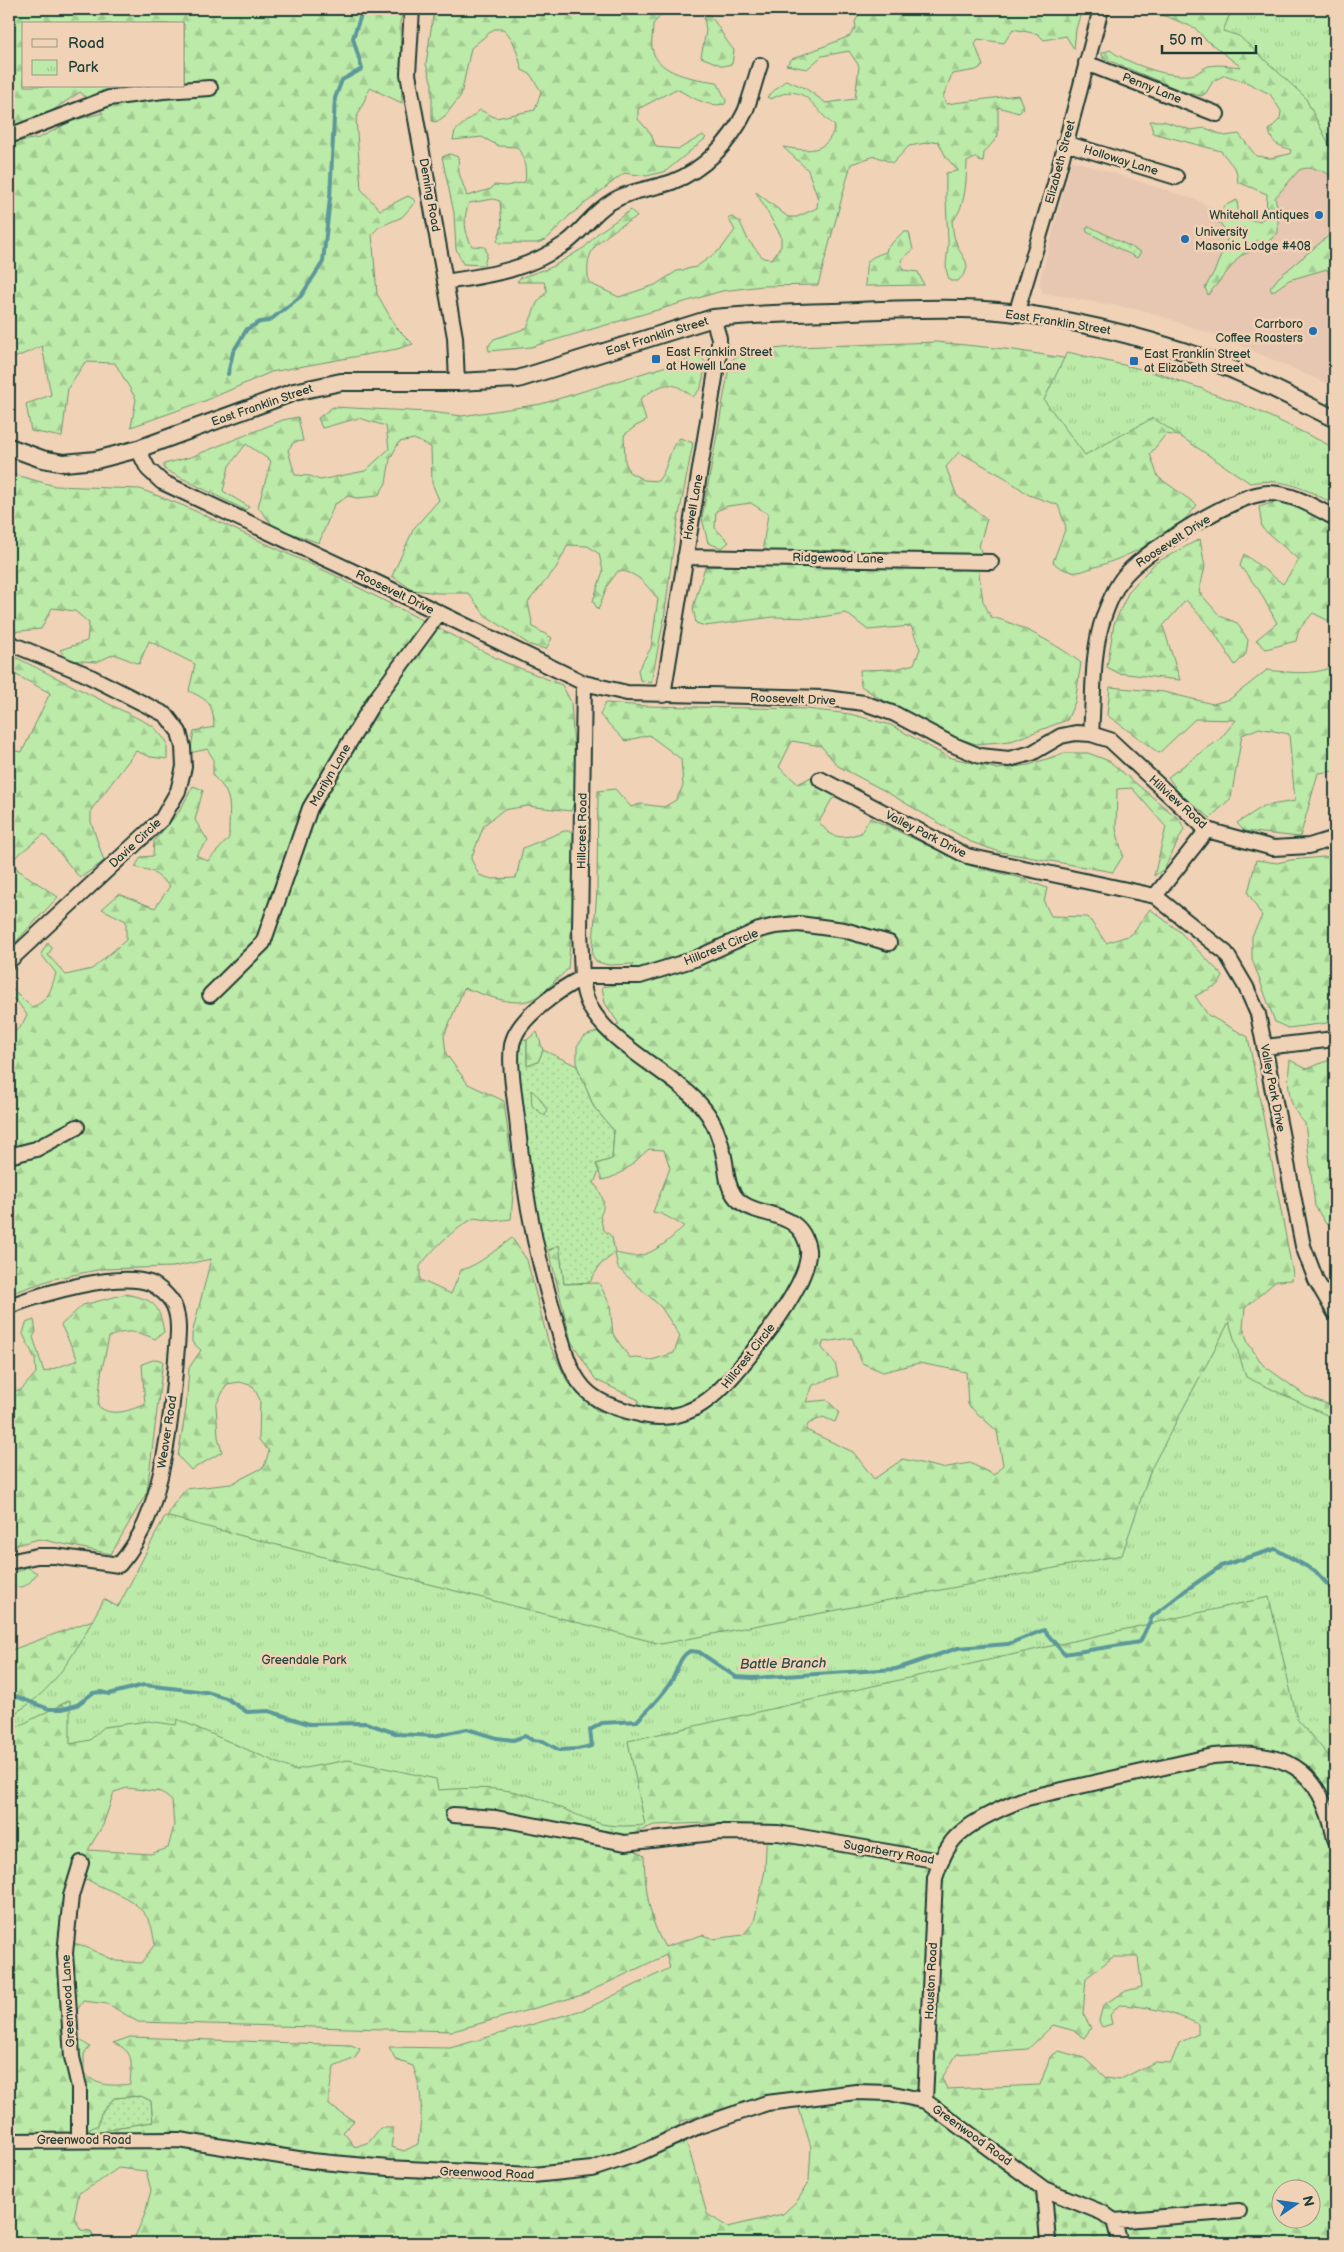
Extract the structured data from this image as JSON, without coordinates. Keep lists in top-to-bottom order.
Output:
{
  "streets": {
    "main road": ["East Franklin Street"],
    "street": [
      "Penny Lane",
      "Holloway Lane",
      "Elizabeth Street",
      "Deming Road",
      "Howell Lane",
      "Roosevelt Drive",
      "Ridgewood Lane",
      "Marilyn Lane",
      "Hillview Road",
      "Hillcrest Road",
      "Valley Park Drive",
      "Davie Circle",
      "Hillcrest Circle",
      "Weaver Road",
      "Sugarberry Road",
      "Houston Road",
      "Greenwood Lane",
      "Greenwood Road"
    ]
  },
  "crossings": [
    ["Penny Lane", "Elizabeth Street"],
    ["Holloway Lane", "Elizabeth Street"],
    ["Elizabeth Street", "East Franklin Street"],
    ["Deming Road", "East Franklin Street"],
    ["East Franklin Street", "Howell Lane"],
    ["East Franklin Street", "Roosevelt Drive"],
    ["Howell Lane", "Roosevelt Drive"],
    ["Howell Lane", "Ridgewood Lane"],
    ["Roosevelt Drive", "Marilyn Lane"],
    ["Roosevelt Drive", "Hillview Road"],
    ["Roosevelt Drive", "Hillcrest Road"],
    ["Hillcrest Road", "Hillcrest Circle"],
    ["Sugarberry Road", "Houston Road"],
    ["Houston Road", "Greenwood Road"],
    ["Greenwood Lane", "Greenwood Road"]
  ],
  "water": ["Battle Branch"],
  "parks": ["Greendale Park"],
  "places": {
    "other": ["Whitehall Antiques", "University Masonic Lodge #408", "Carrboro Coffee Roasters"],
    "transit": ["East Franklin Street at Howell Lane", "East Franklin Street at Elizabeth Street"]
  },
  "legend": ["Road", "Park"],
  "scale_bar": "50 m",
  "north": "right"
}
